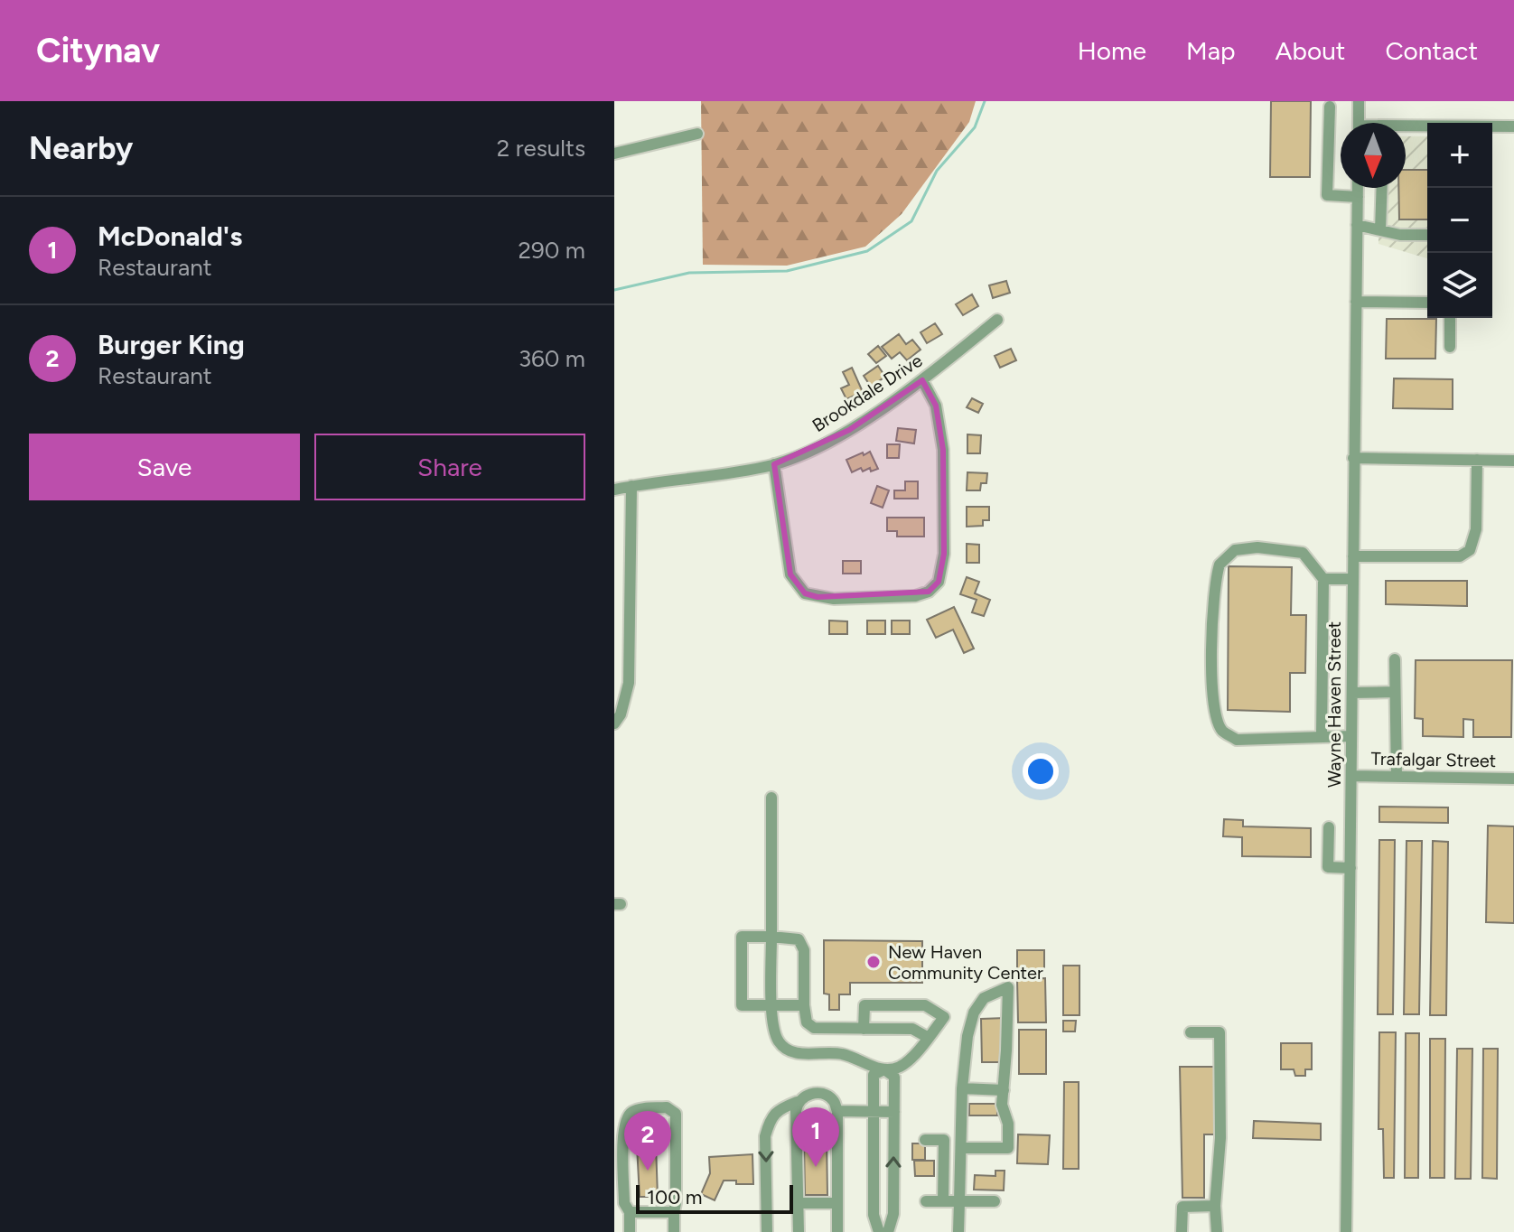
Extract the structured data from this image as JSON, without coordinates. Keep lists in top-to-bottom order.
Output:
{
  "streets": {
    "street": ["Brookdale Drive", "Wayne Haven Street", "Trafalgar Street"]
  },
  "crossings": [
    ["Wayne Haven Street", "Trafalgar Street"]
  ],
  "places": ["New Haven Community Center"],
  "scale_bar": "100 m",
  "north": "bottom",
  "page": {
    "header": "Citynav",
    "nav": [
      "Home",
      "Map",
      "About",
      "Contact"
    ],
    "heading": ["Nearby", "2 results"],
    "map_buttons": ["+", "−"],
    "list": [
      {
        "mark": "1",
        "name": "McDonald's",
        "note": "Restaurant",
        "value": "290 m"
      },
      {
        "mark": "2",
        "name": "Burger King",
        "note": "Restaurant",
        "value": "360 m"
      }
    ],
    "buttons": ["Save", "Share"],
    "pins": ["1", "2"],
    "scale": "100 m"
  }
}
